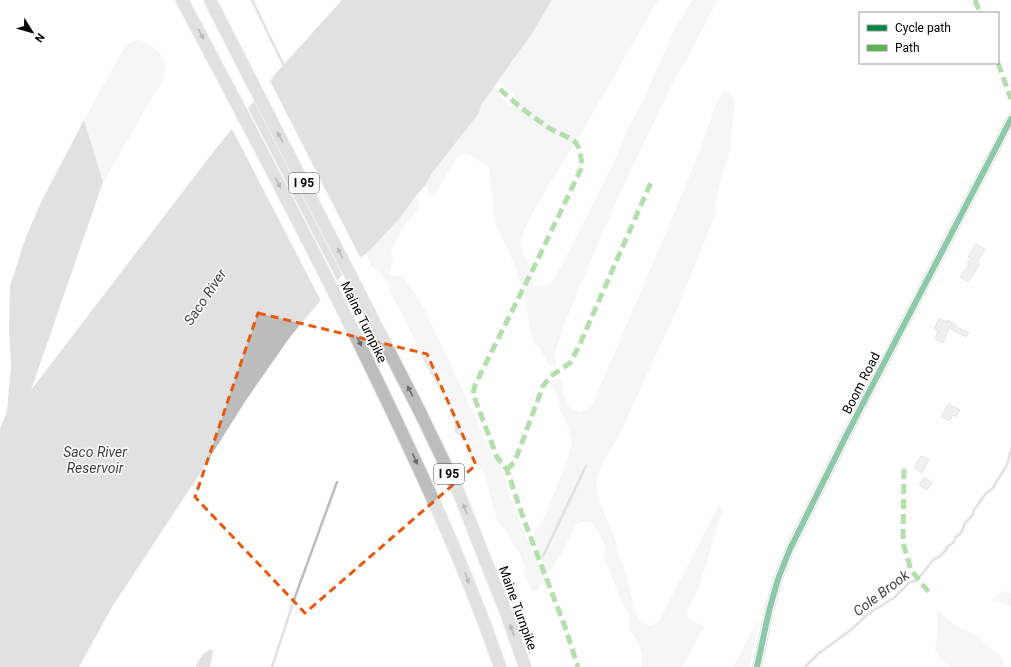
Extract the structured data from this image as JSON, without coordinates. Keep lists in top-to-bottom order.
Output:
{
  "streets": {
    "highway": ["I 95", "Maine Turnpike"],
    "street": ["Boom Road"]
  },
  "water": ["Saco River", "Saco River Reservoir", "Cole Brook"],
  "legend": ["Cycle path", "Path"],
  "north": "bottom right"
}
